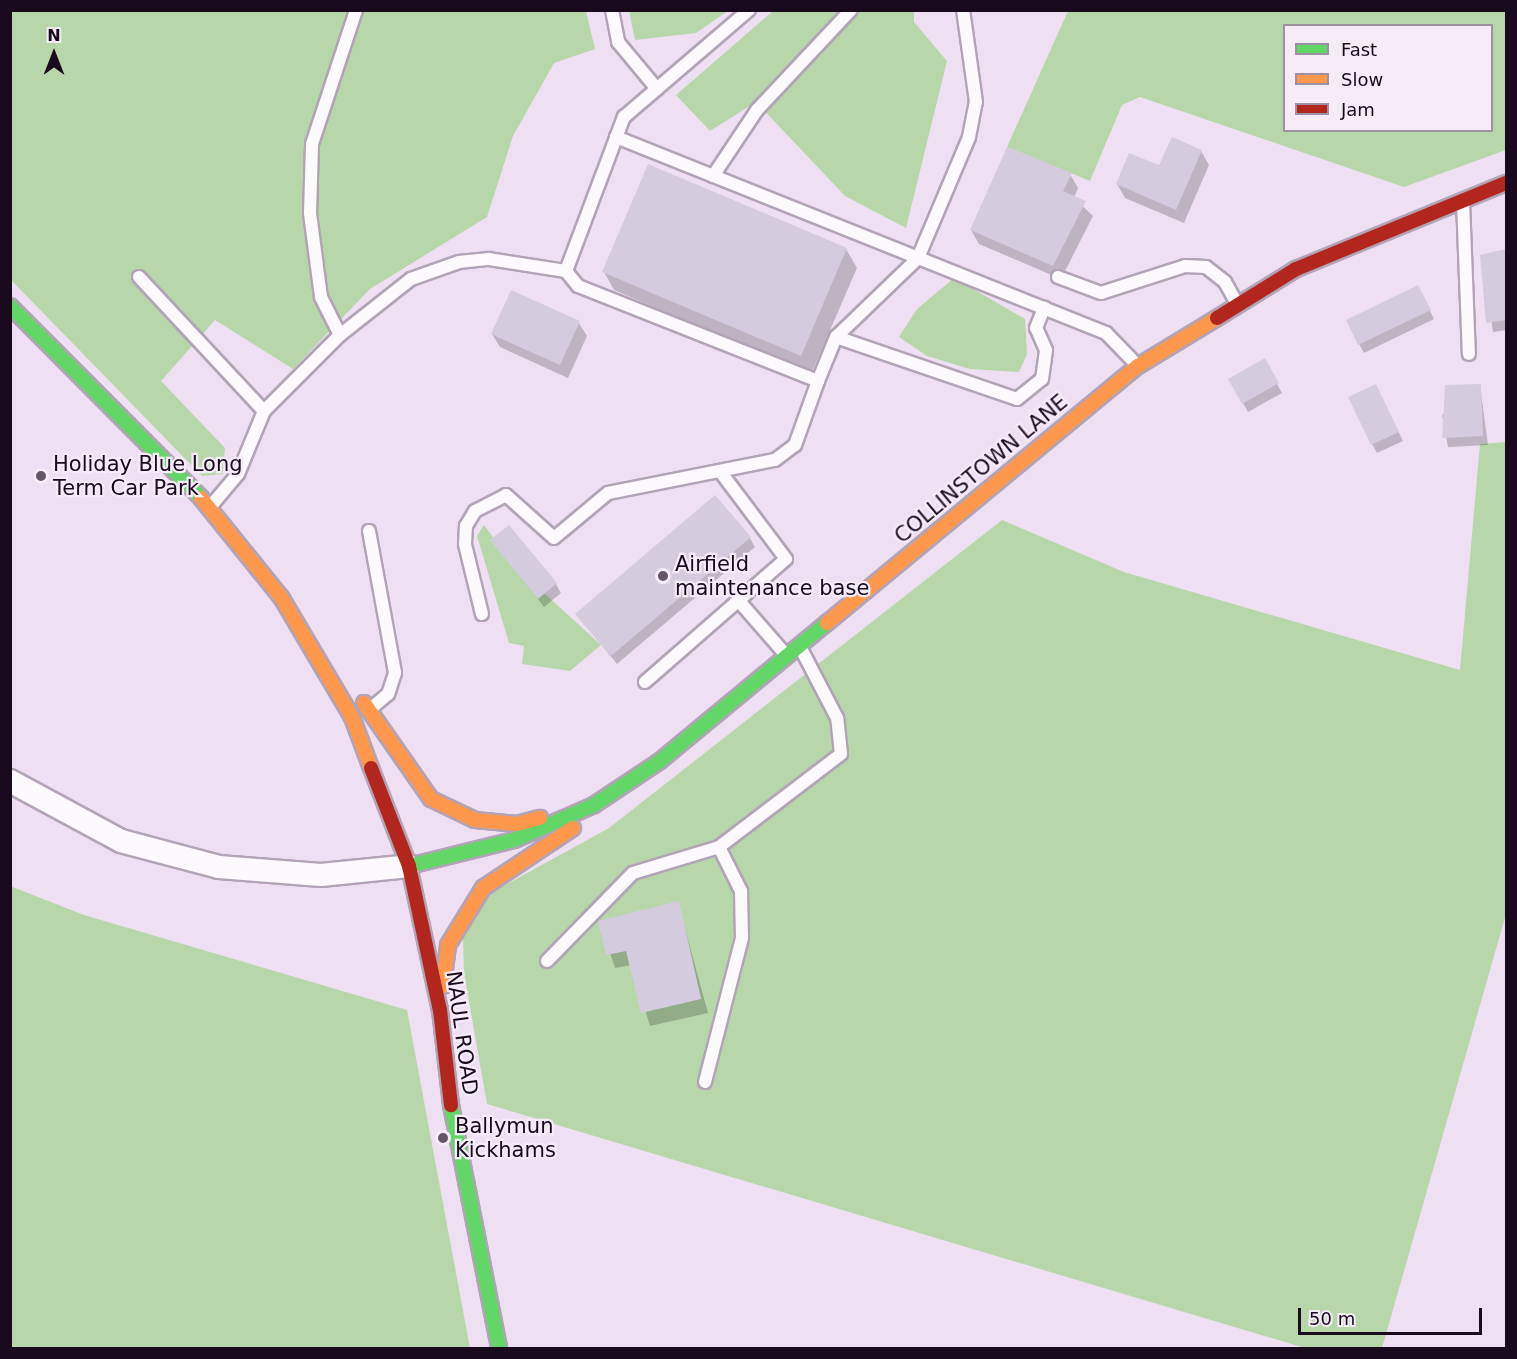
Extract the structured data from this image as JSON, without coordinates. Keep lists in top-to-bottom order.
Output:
{
  "streets": {
    "main road": ["COLLINSTOWN LANE", "NAUL ROAD"]
  },
  "crossings": [
    ["COLLINSTOWN LANE", "NAUL ROAD"]
  ],
  "places": ["Holiday Blue Long Term Car Park", "Airfield maintenance base", "Ballymun Kickhams"],
  "legend": ["Fast", "Slow", "Jam"],
  "scale_bar": "50 m",
  "north": "top"
}
